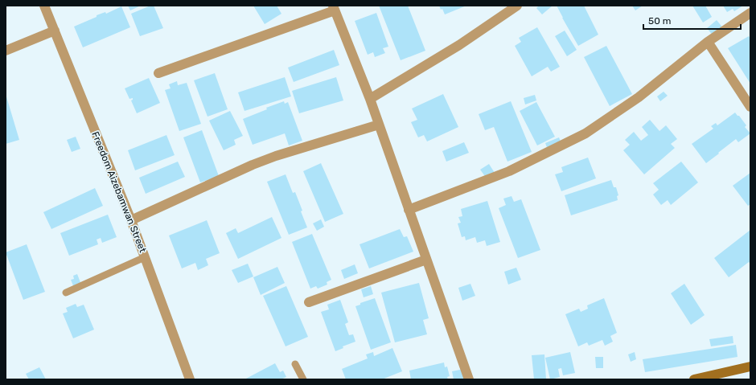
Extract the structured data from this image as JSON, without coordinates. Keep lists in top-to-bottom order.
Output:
{
  "streets": {
    "street": ["Freedom Aizebamwan Street"]
  },
  "scale_bar": "50 m"
}
